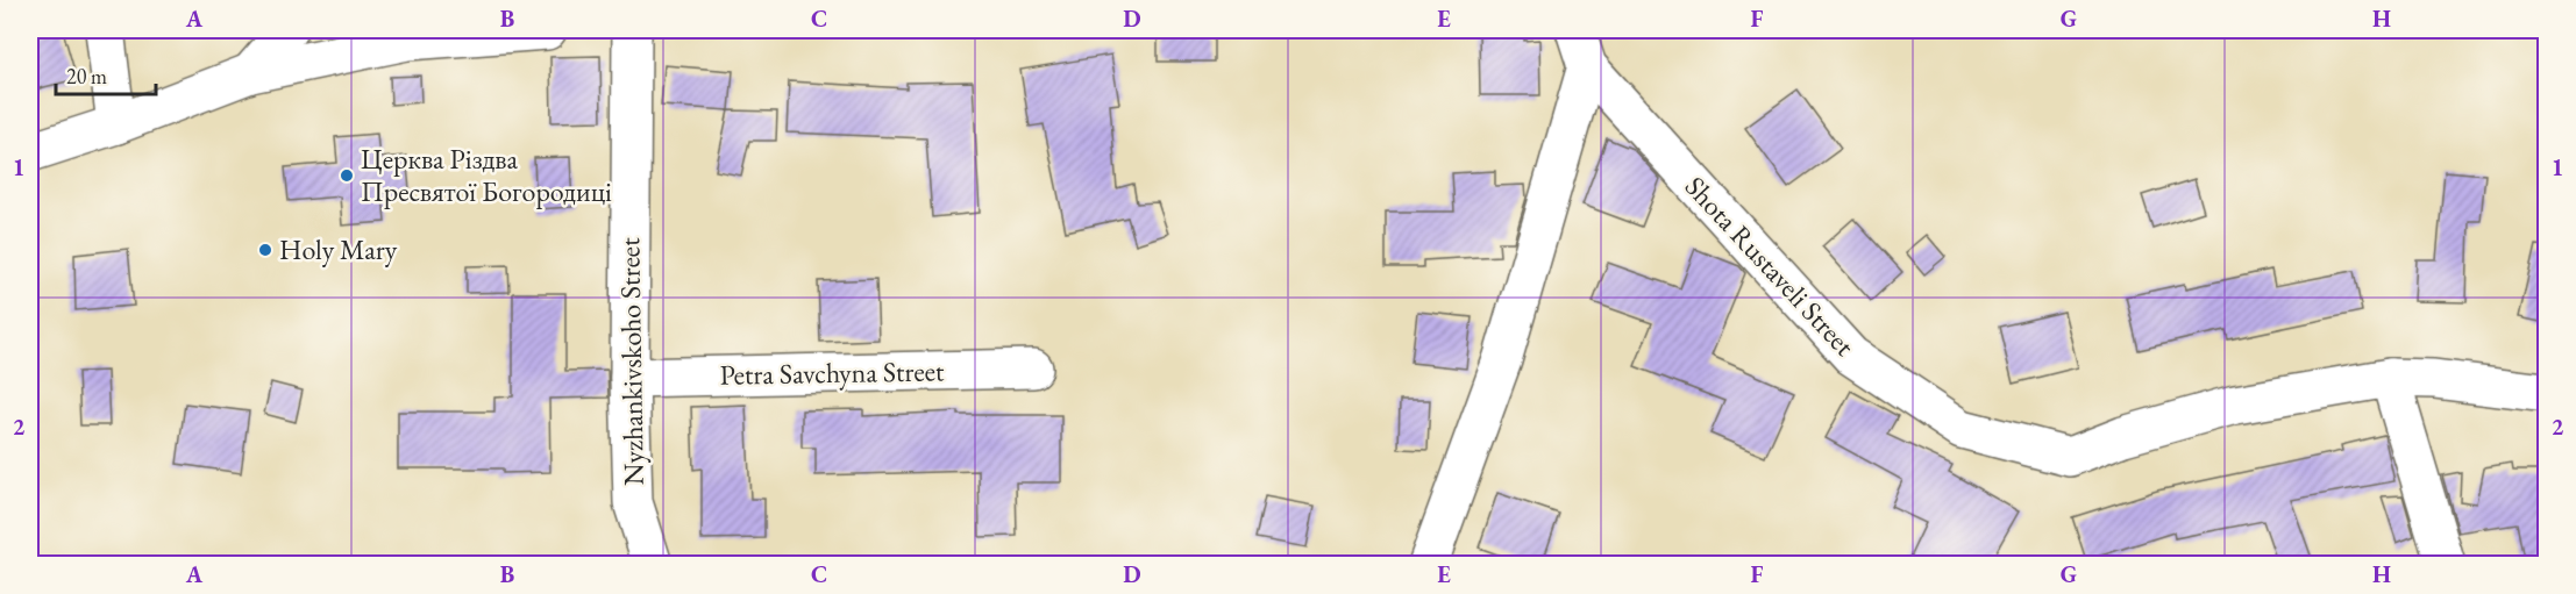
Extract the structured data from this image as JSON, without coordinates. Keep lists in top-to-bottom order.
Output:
{
  "streets": {
    "street": ["Shota Rustaveli Street", "Nyzhankivskoho Street", "Petra Savchyna Street"]
  },
  "crossings": [
    ["Nyzhankivskoho Street", "Petra Savchyna Street"]
  ],
  "places": ["Церква Різдва Пресвятої Богородиці", "Holy Mary"],
  "scale_bar": "20 m",
  "grid": {
    "columns": [
      "A",
      "B",
      "C",
      "D",
      "E",
      "F",
      "G",
      "H"
    ],
    "rows": ["1", "2"]
  }
}
